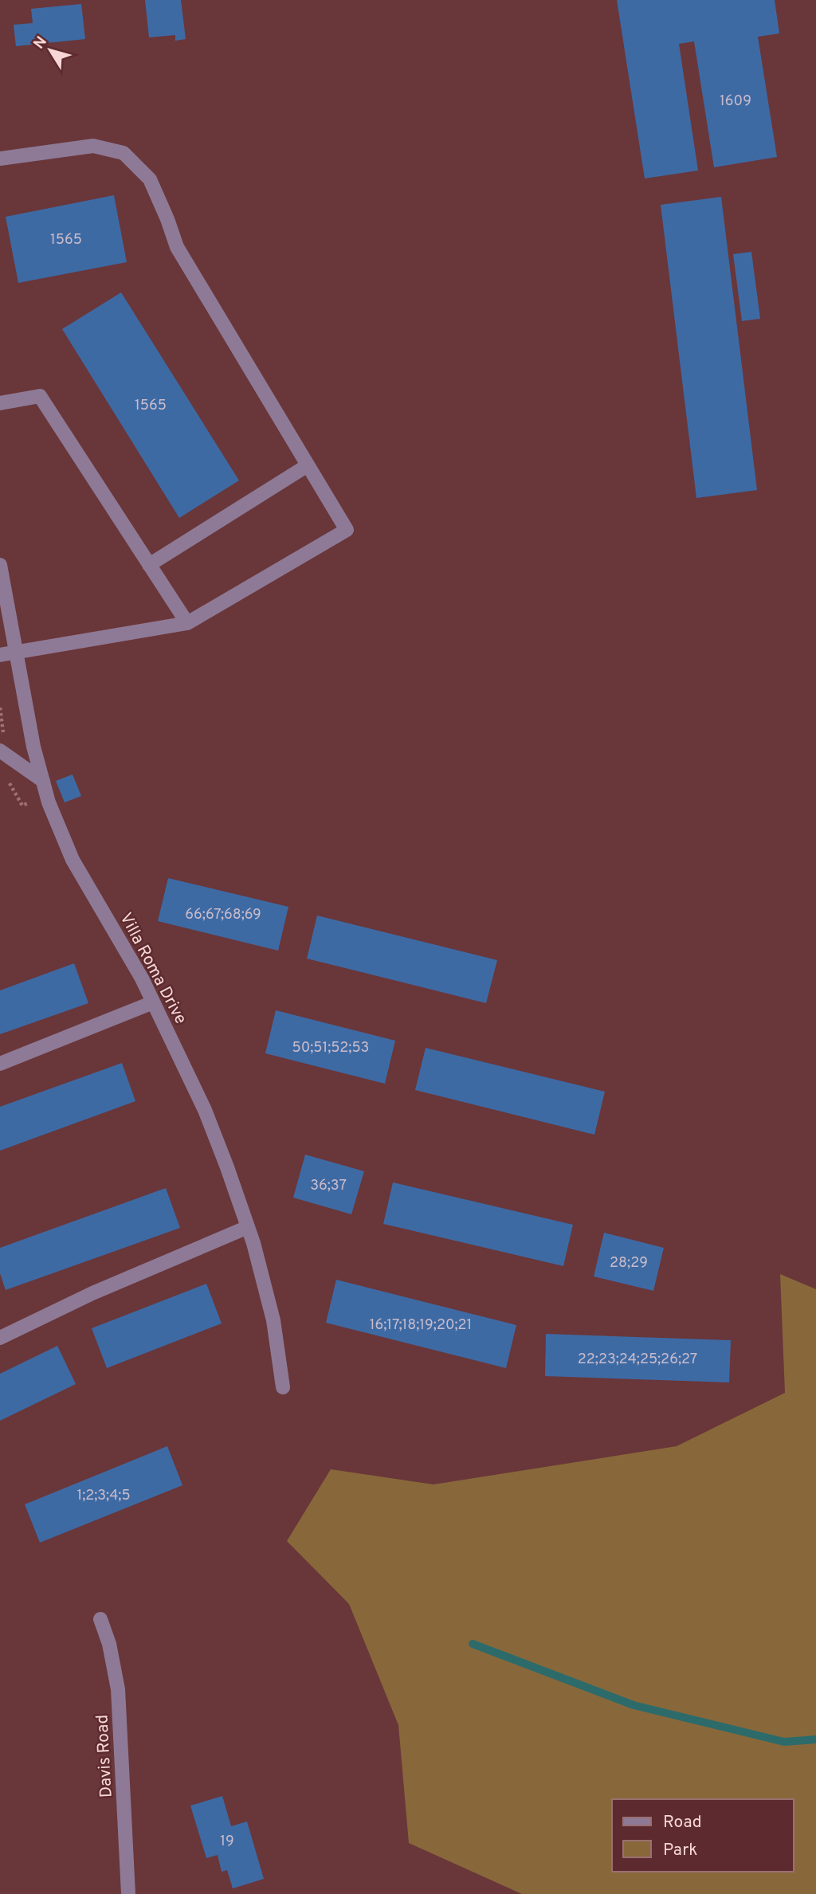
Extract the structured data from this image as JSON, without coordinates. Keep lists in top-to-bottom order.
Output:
{
  "streets": {
    "street": ["Villa Roma Drive", "Davis Road"]
  },
  "house_numbers": [
    "1609",
    "1565",
    "1565",
    "66;67;68;69",
    "50;51;52;53",
    "36;37",
    "28;29",
    "16;17;18;19;20;21",
    "22;23;24;25;26;27",
    "1;2;3;4;5",
    "19"
  ],
  "legend": ["Road", "Park"],
  "north": "top left"
}
